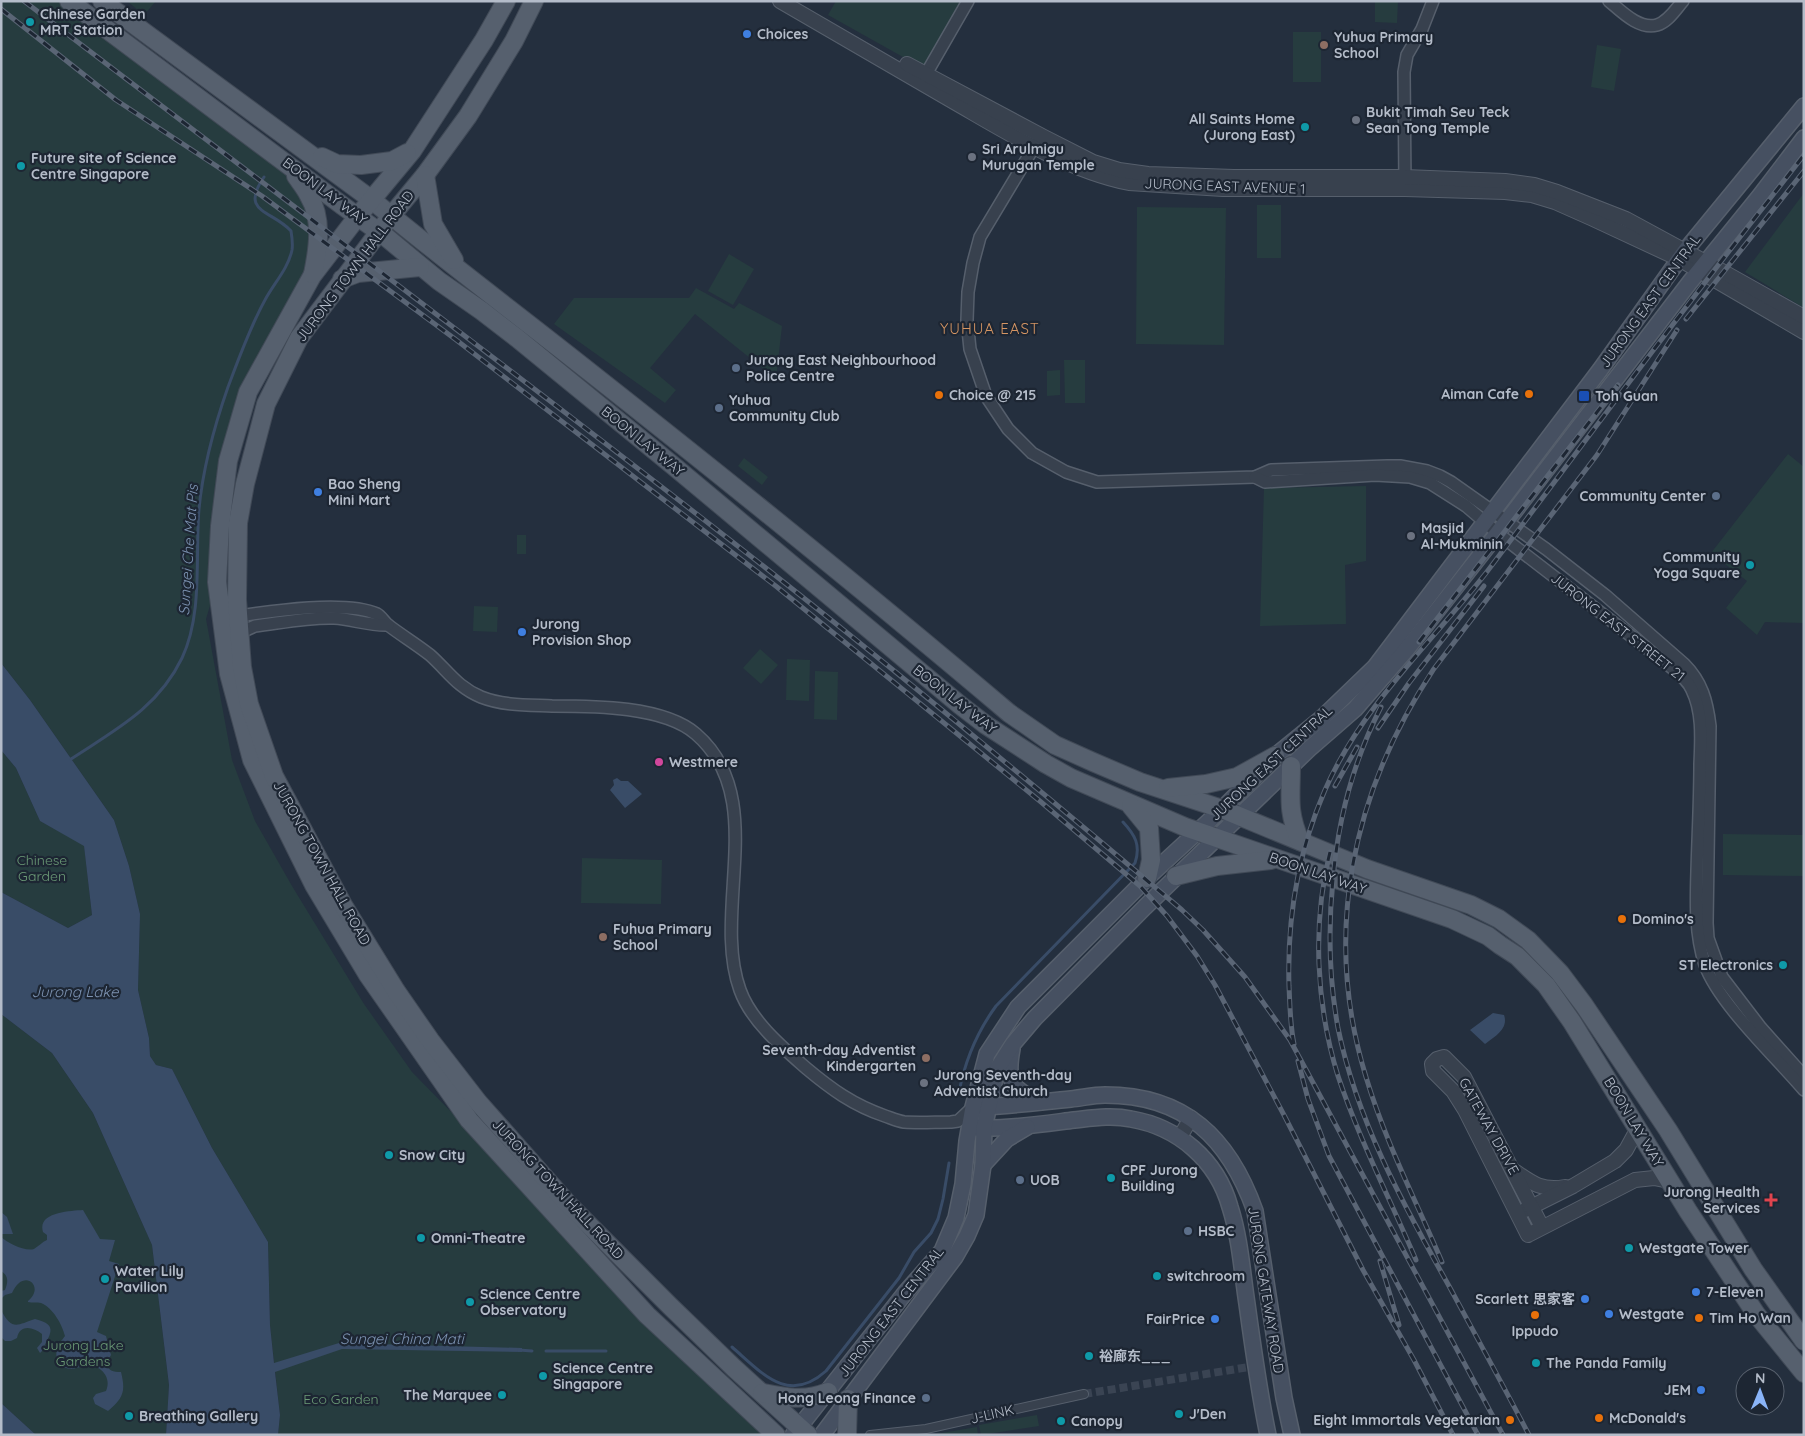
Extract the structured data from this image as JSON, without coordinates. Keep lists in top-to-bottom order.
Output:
{
  "streets": {
    "main road": [
      "BOON LAY WAY",
      "JURONG TOWN HALL ROAD",
      "JURONG EAST CENTRAL",
      "JURONG GATEWAY ROAD"
    ],
    "street": [
      "JURONG EAST AVENUE 1",
      "JURONG EAST STREET 21",
      "GATEWAY DRIVE",
      "J-LINK"
    ]
  },
  "crossings": [
    ["JURONG EAST AVENUE 1", "JURONG EAST CENTRAL"],
    ["JURONG EAST AVENUE 1", "JURONG EAST STREET 21"],
    ["BOON LAY WAY", "JURONG TOWN HALL ROAD"],
    ["BOON LAY WAY", "JURONG EAST CENTRAL"],
    ["BOON LAY WAY", "GATEWAY DRIVE"],
    ["JURONG TOWN HALL ROAD", "JURONG EAST CENTRAL"],
    ["JURONG EAST CENTRAL", "JURONG EAST STREET 21"],
    ["JURONG EAST CENTRAL", "JURONG GATEWAY ROAD"]
  ],
  "districts": ["YUHUA EAST"],
  "water": ["Sungei Che Mat Pis", "Jurong Lake", "Sungei China Mati"],
  "parks": ["Chinese Garden", "Jurong Lake Gardens", "Eco Garden"],
  "places": {
    "other": [
      "Chinese Garden MRT Station",
      "Choices",
      "Yuhua Primary School",
      "Bukit Timah Seu Teck Sean Tong Temple",
      "All Saints Home (Jurong East)",
      "Sri Arulmigu Murugan Temple",
      "Future site of Science Centre Singapore",
      "Jurong East Neighbourhood Police Centre",
      "Aiman Cafe",
      "Choice @ 215",
      "Yuhua Community Club",
      "Bao Sheng Mini Mart",
      "Community Center",
      "Masjid Al-Mukminin",
      "Community Yoga Square",
      "Jurong Provision Shop",
      "Westmere",
      "Domino's",
      "Fuhua Primary School",
      "ST Electronics",
      "Seventh-day Adventist Kindergarten",
      "Jurong Seventh-day Adventist Church",
      "Snow City",
      "CPF Jurong Building",
      "UOB",
      "HSBC",
      "Omni-Theatre",
      "Westgate Tower",
      "switchroom",
      "Water Lily Pavilion",
      "7-Eleven",
      "Scarlett 思家客",
      "Science Centre Observatory",
      "Westgate",
      "Ippudo",
      "Tim Ho Wan",
      "FairPrice",
      "裕廊东___",
      "The Panda Family",
      "Science Centre Singapore",
      "JEM",
      "The Marquee",
      "Hong Leong Finance",
      "J'Den",
      "Breathing Gallery",
      "McDonald's",
      "Eight Immortals Vegetarian",
      "Canopy"
    ],
    "transit": ["Toh Guan"],
    "health": ["Jurong Health Services"]
  },
  "north": "top"
}
